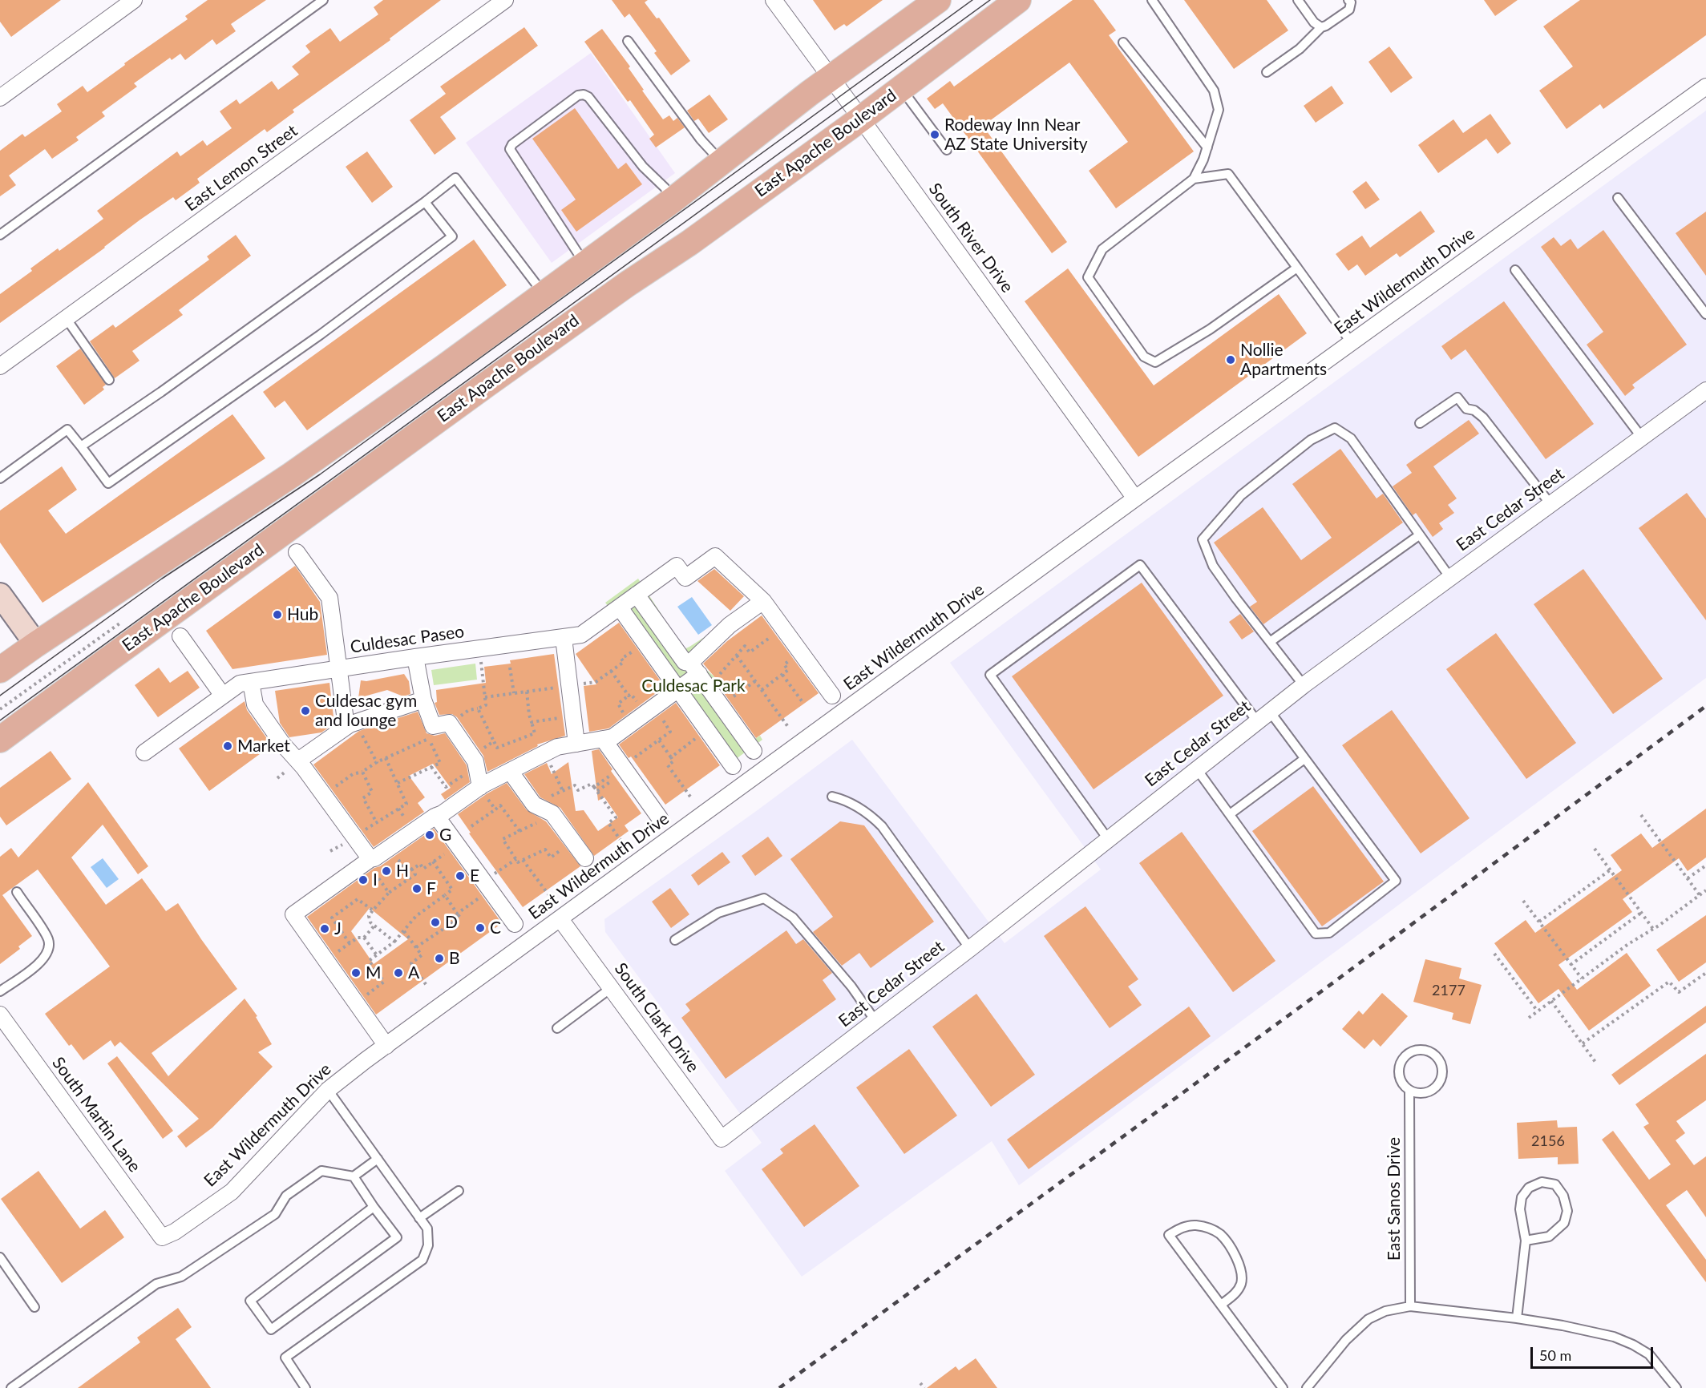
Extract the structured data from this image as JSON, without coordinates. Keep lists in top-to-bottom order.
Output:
{
  "streets": {
    "main road": ["East Apache Boulevard"],
    "street": [
      "East Lemon Street",
      "South River Drive",
      "East Wildermuth Drive",
      "East Cedar Street",
      "Culdesac Paseo",
      "South Clark Drive",
      "South Martin Lane"
    ],
    "lane": ["East Sanos Drive"]
  },
  "crossings": [
    ["East Apache Boulevard", "South River Drive"],
    ["South River Drive", "East Wildermuth Drive"],
    ["East Wildermuth Drive", "South Clark Drive"],
    ["East Wildermuth Drive", "South Martin Lane"],
    ["East Cedar Street", "South Clark Drive"]
  ],
  "parks": ["Culdesac Park"],
  "places": [
    "Rodeway Inn Near AZ State University",
    "Nollie Apartments",
    "Hub",
    "Culdesac gym and lounge",
    "Market",
    "G",
    "H",
    "E",
    "I",
    "F",
    "D",
    "C",
    "J",
    "B",
    "M",
    "A"
  ],
  "house_numbers": ["2177", "2156"],
  "scale_bar": "50 m"
}
